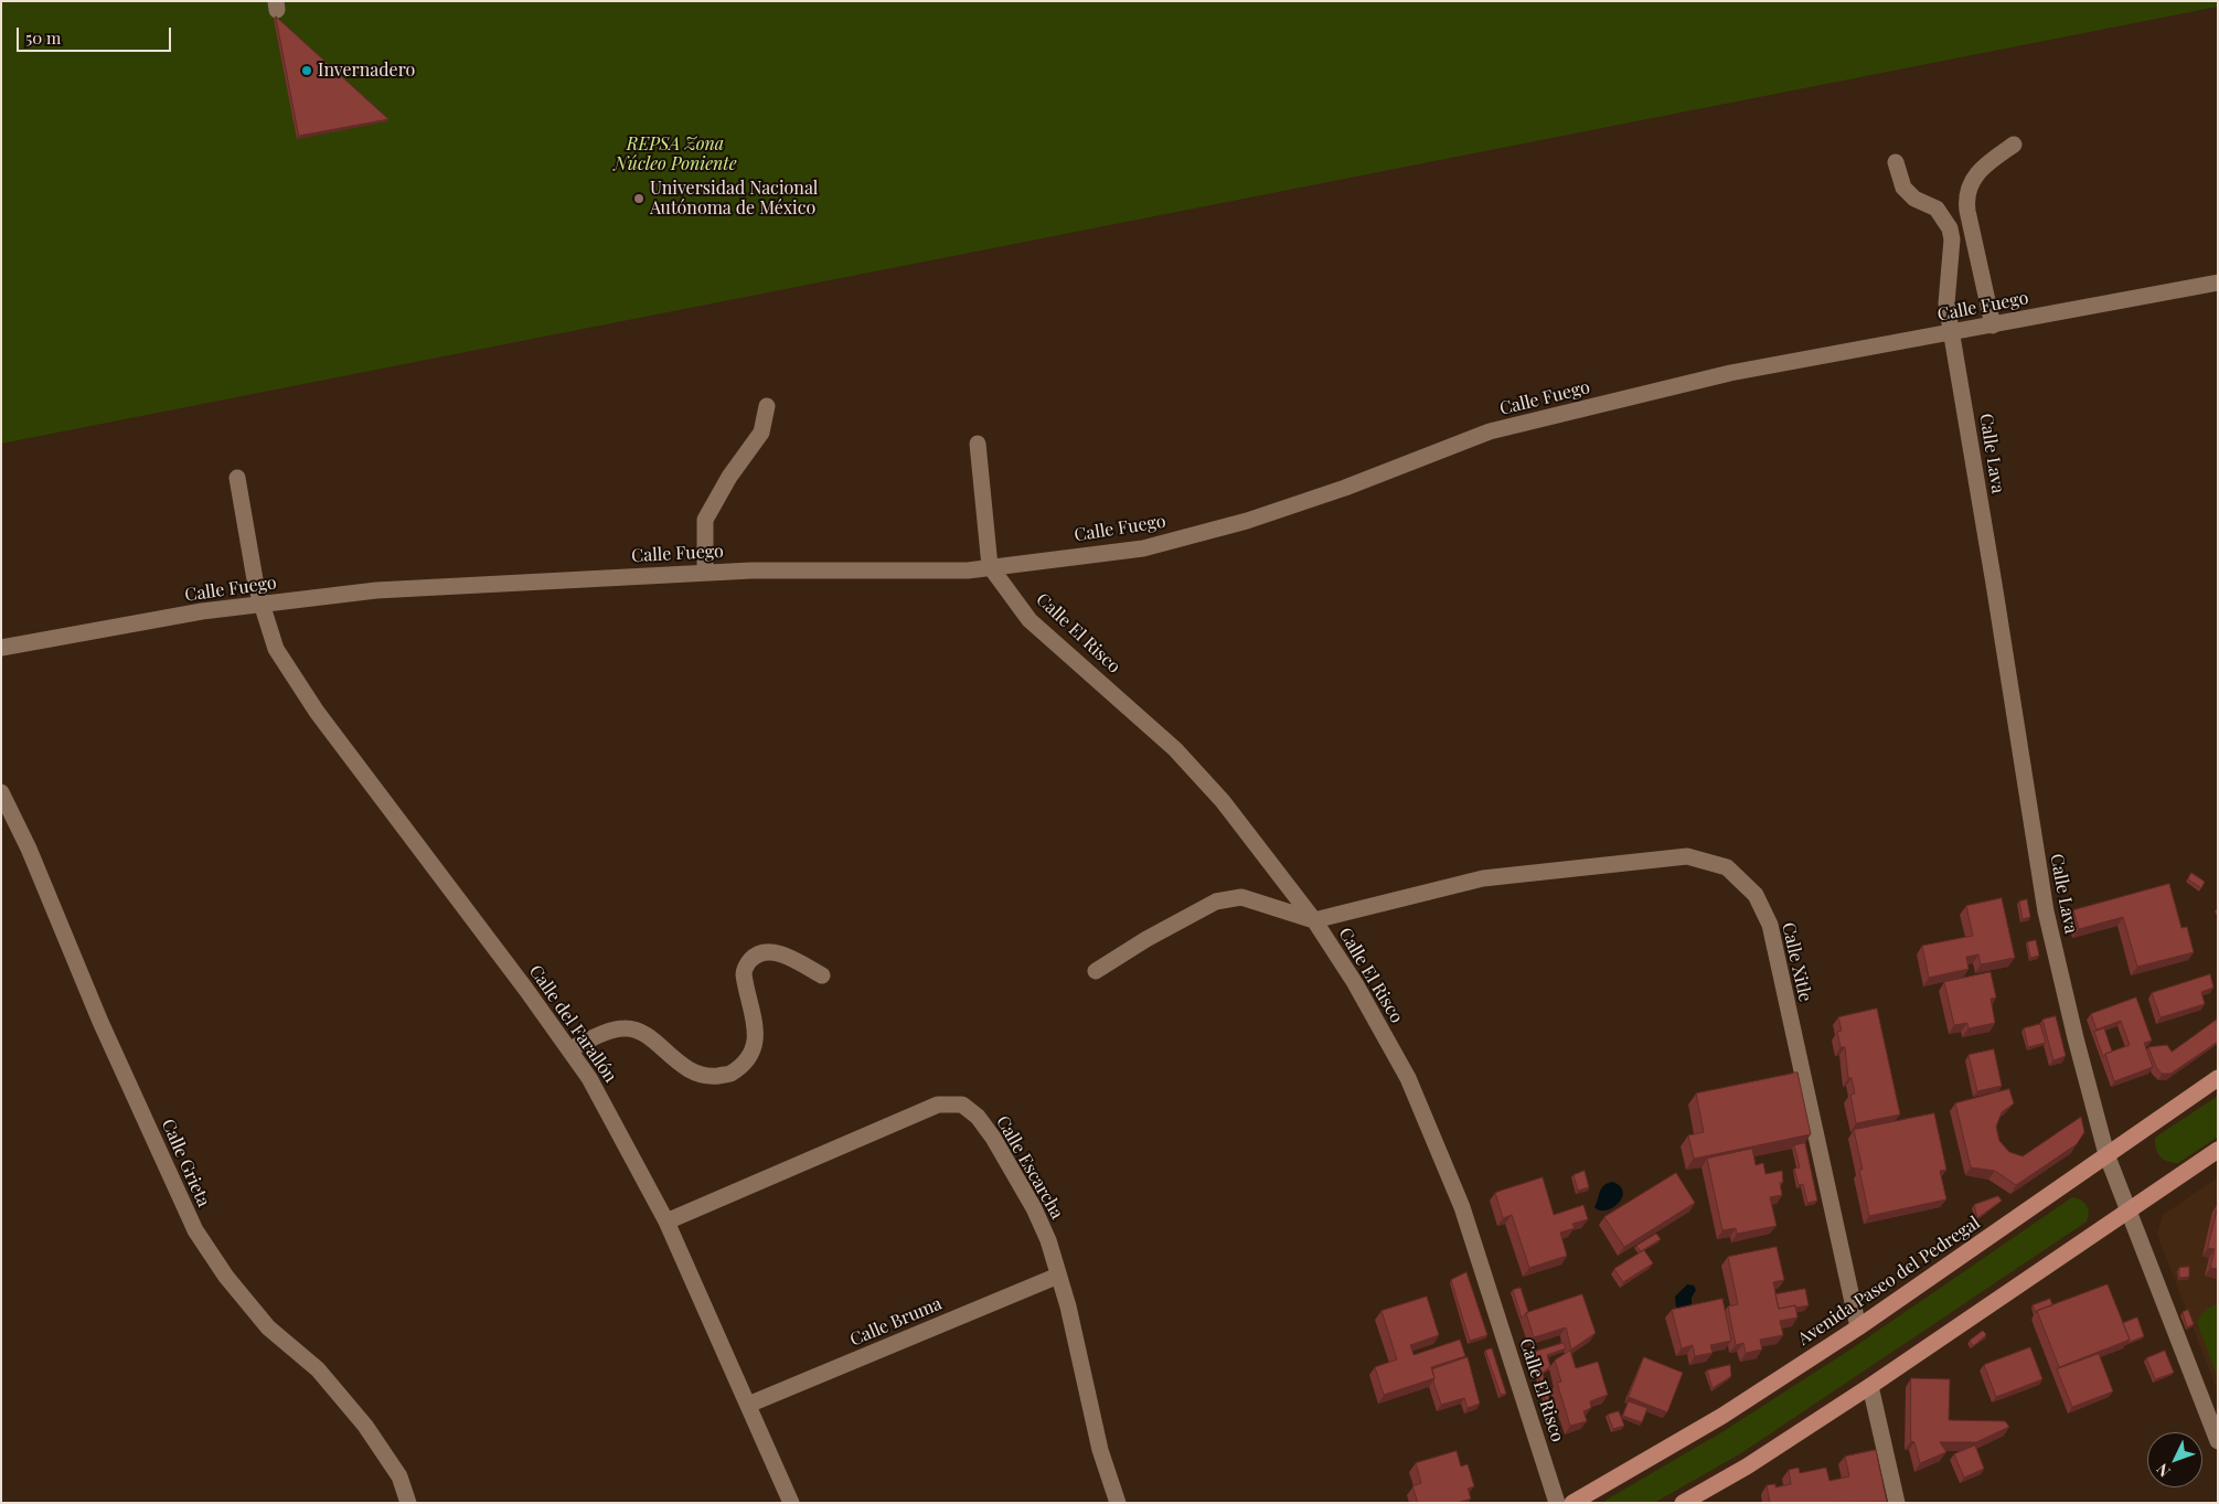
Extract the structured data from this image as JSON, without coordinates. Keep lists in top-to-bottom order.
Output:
{
  "streets": {
    "main road": ["Avenida Paseo del Pedregal"],
    "street": [
      "Calle Fuego",
      "Calle Lava",
      "Calle El Risco",
      "Calle Xitle",
      "Calle del Farallón",
      "Calle Grieta",
      "Calle Escarcha",
      "Calle Bruma"
    ]
  },
  "crossings": [
    ["Calle Fuego", "Calle Lava"],
    ["Calle Fuego", "Calle El Risco"],
    ["Calle Fuego", "Calle del Farallón"],
    ["Calle Lava", "Avenida Paseo del Pedregal"],
    ["Calle El Risco", "Calle Xitle"],
    ["Calle Xitle", "Avenida Paseo del Pedregal"],
    ["Calle del Farallón", "Calle Escarcha"],
    ["Calle del Farallón", "Calle Bruma"],
    ["Calle Escarcha", "Calle Bruma"]
  ],
  "parks": ["REPSA Zona Núcleo Poniente"],
  "places": ["Invernadero", "Universidad Nacional Autónoma de México"],
  "scale_bar": "50 m",
  "north": "bottom left"
}
